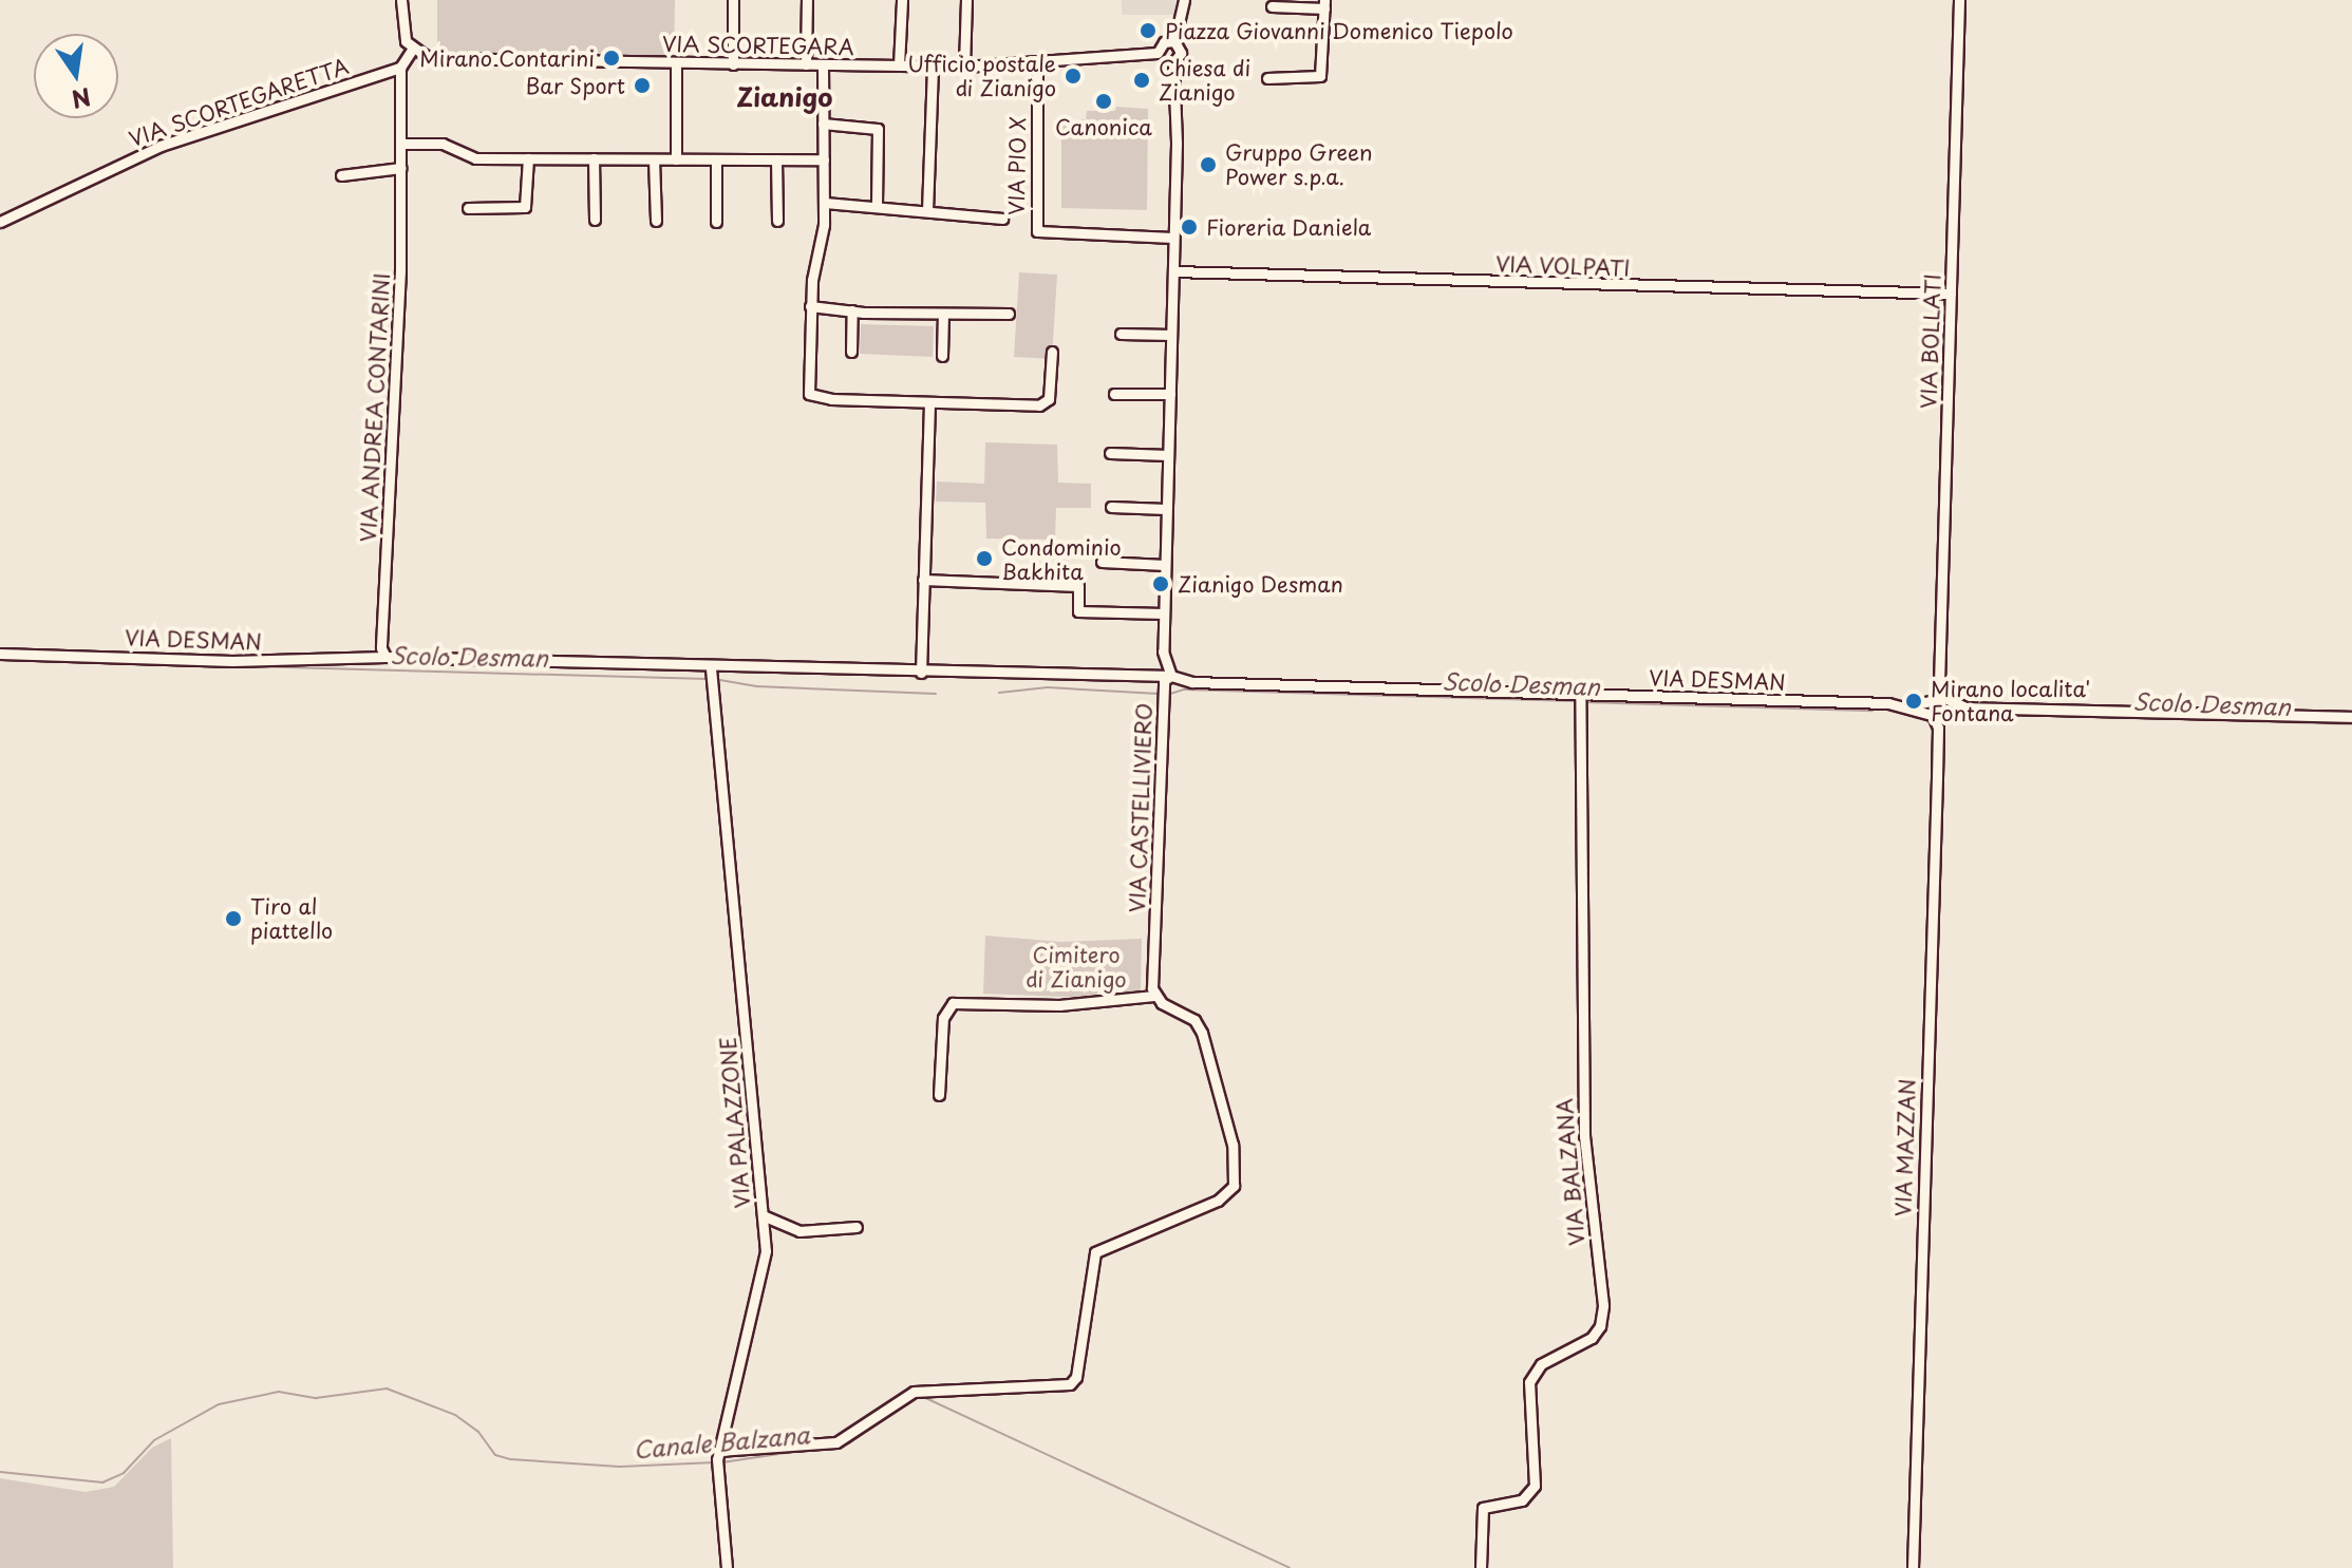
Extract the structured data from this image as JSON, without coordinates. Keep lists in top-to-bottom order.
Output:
{
  "streets": {
    "street": [
      "VIA SCORTEGARA",
      "VIA SCORTEGARETTA",
      "VIA PIO X",
      "VIA VOLPATI",
      "VIA BOLLATI",
      "VIA ANDREA CONTARINI",
      "VIA DESMAN",
      "VIA CASTELLIVIERO",
      "VIA PALAZZONE",
      "VIA MAZZAN",
      "VIA BALZANA"
    ]
  },
  "crossings": [
    ["VIA SCORTEGARA", "VIA PIO X"],
    ["VIA SCORTEGARETTA", "VIA ANDREA CONTARINI"],
    ["VIA VOLPATI", "VIA BOLLATI"],
    ["VIA BOLLATI", "VIA DESMAN"],
    ["VIA BOLLATI", "VIA MAZZAN"],
    ["VIA ANDREA CONTARINI", "VIA DESMAN"],
    ["VIA DESMAN", "VIA CASTELLIVIERO"],
    ["VIA DESMAN", "VIA PALAZZONE"],
    ["VIA DESMAN", "VIA MAZZAN"],
    ["VIA DESMAN", "VIA BALZANA"]
  ],
  "districts": ["Zianigo"],
  "water": ["Scolo Desman", "Canale Balzana"],
  "parks": ["Cimitero di Zianigo"],
  "places": [
    "Piazza Giovanni Domenico Tiepolo",
    "Mirano Contarini",
    "Ufficio postale di Zianigo",
    "Chiesa di Zianigo",
    "Bar Sport",
    "Canonica",
    "Gruppo Green Power s.p.a.",
    "Fioreria Daniela",
    "Condominio Bakhita",
    "Zianigo Desman",
    "Mirano localita' Fontana",
    "Tiro al piattello"
  ],
  "north": "bottom"
}
